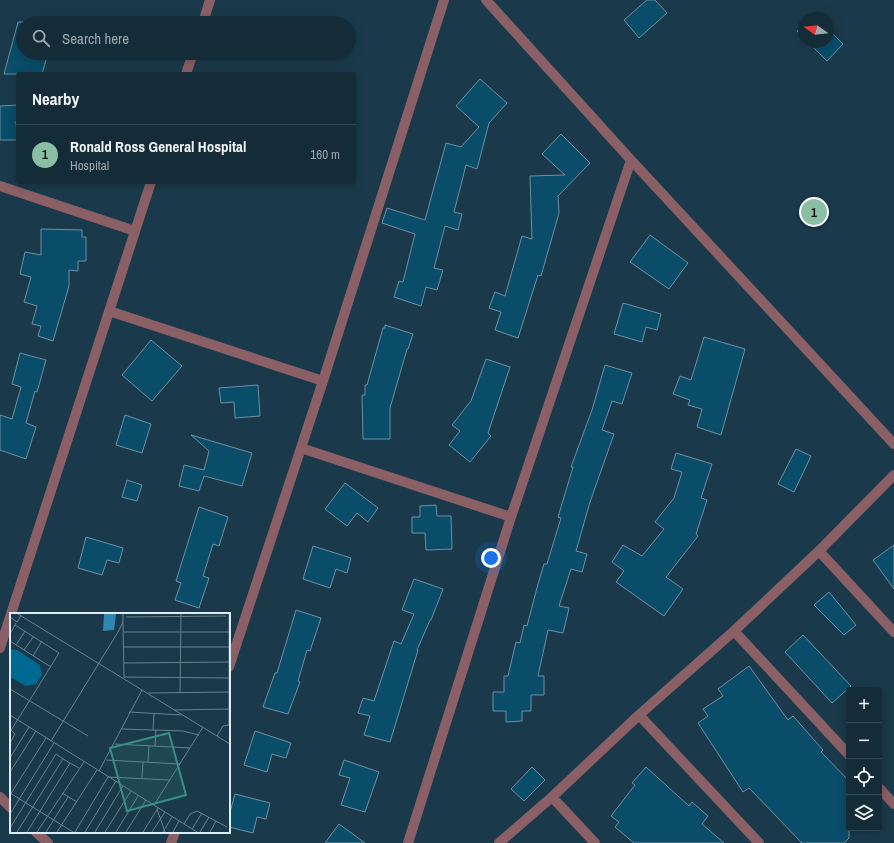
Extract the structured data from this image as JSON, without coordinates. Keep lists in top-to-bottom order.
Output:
{
  "north": "left",
  "page": {
    "search": "Search here",
    "heading": "Nearby",
    "list": [
      {
        "mark": "1",
        "name": "Ronald Ross General Hospital",
        "note": "Hospital",
        "value": "160 m"
      }
    ],
    "pins": "1",
    "map_buttons": ["+", "−"]
  }
}
